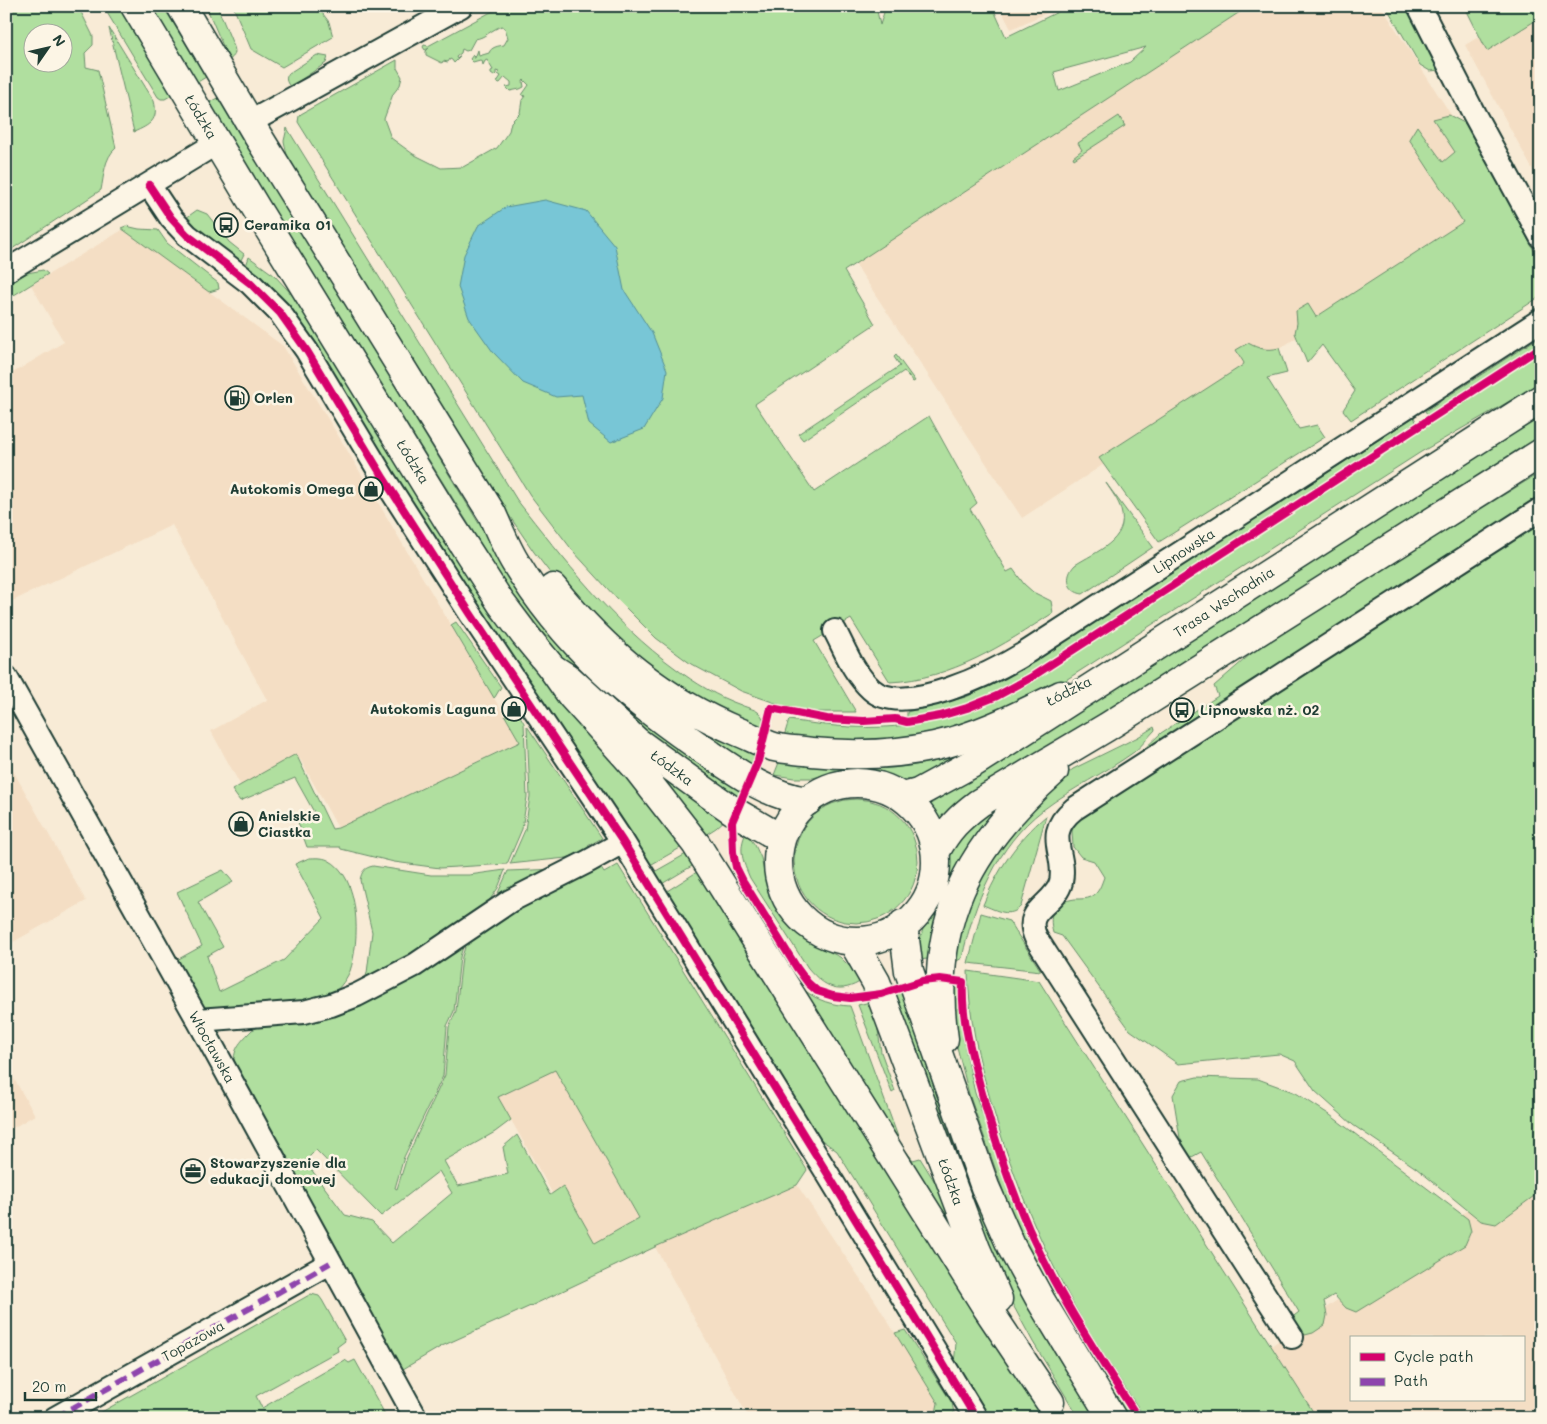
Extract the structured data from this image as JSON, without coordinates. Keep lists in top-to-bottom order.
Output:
{
  "streets": {
    "main road": ["Łódzka", "Trasa Wschodnia"],
    "street": ["Lipnowska", "Włocławska", "Topazowa"]
  },
  "crossings": [
    ["Łódzka", "Trasa Wschodnia"],
    ["Włocławska", "Topazowa"]
  ],
  "places": {
    "bus stop": ["Ceramika 01", "Lipnowska nż. 02"],
    "fuel station": ["Orlen"],
    "shop": ["Autokomis Omega", "Autokomis Laguna", "Anielskie Ciastka"],
    "office": ["Stowarzyszenie dla edukacji domowej"]
  },
  "legend": ["Cycle path", "Path"],
  "scale_bar": "20 m",
  "north": "top right"
}
